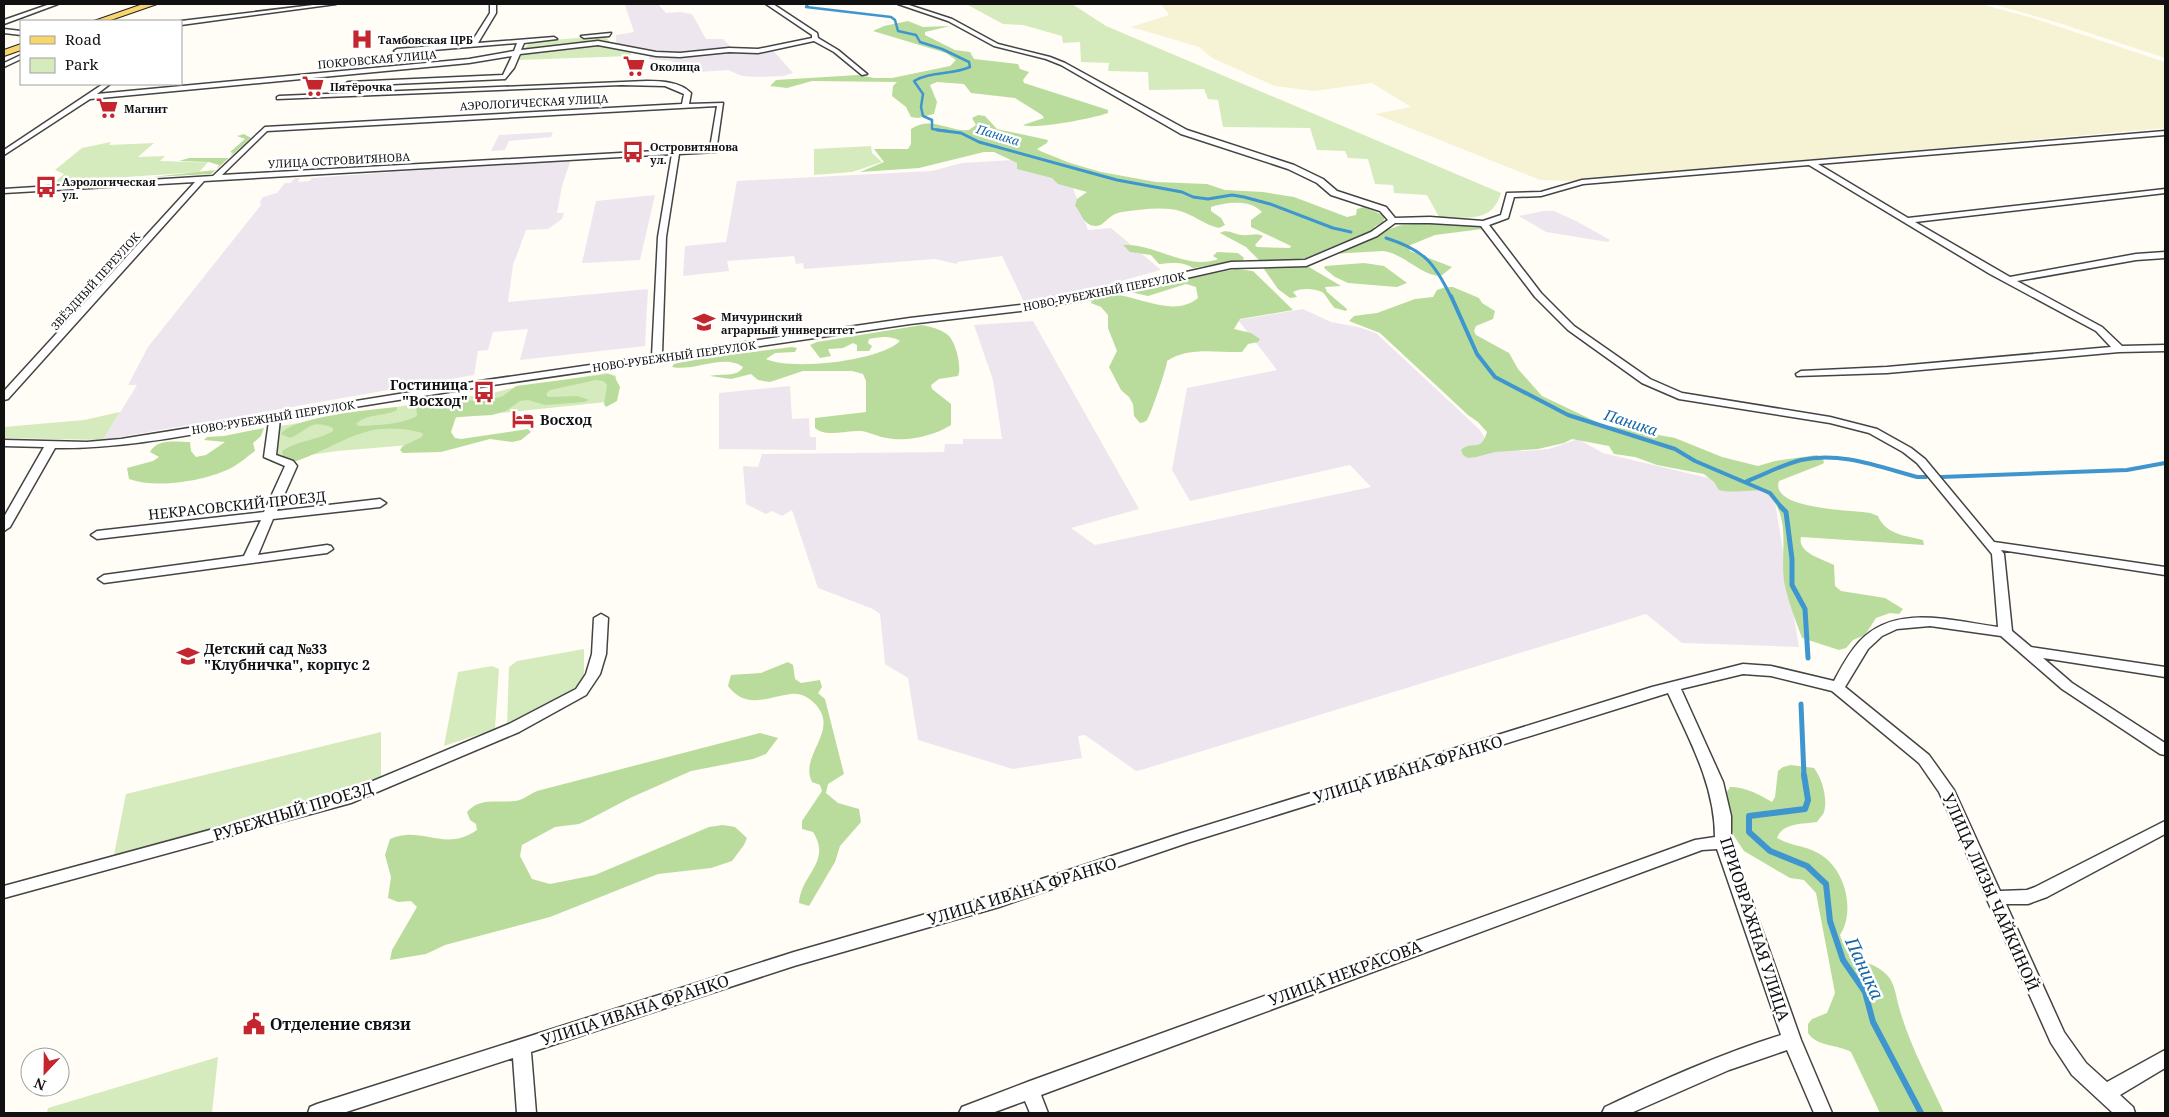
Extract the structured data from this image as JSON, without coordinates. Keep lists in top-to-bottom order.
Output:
{
  "streets": {
    "street": [
      "ПОКРОВСКАЯ УЛИЦА",
      "АЭРОЛОГИЧЕСКАЯ УЛИЦА",
      "УЛИЦА ОСТРОВИТЯНОВА",
      "ЗВЁЗДНЫЙ ПЕРЕУЛОК",
      "НОВО-РУБЕЖНЫЙ ПЕРЕУЛОК",
      "НЕКРАСОВСКИЙ ПРОЕЗД",
      "УЛИЦА ИВАНА ФРАНКО",
      "РУБЕЖНЫЙ ПРОЕЗД",
      "УЛИЦА ЛИЗЫ ЧАЙКИНОЙ",
      "ПРИОВРАЖНАЯ УЛИЦА",
      "УЛИЦА НЕКРАСОВА"
    ]
  },
  "crossings": [
    ["АЭРОЛОГИЧЕСКАЯ УЛИЦА", "УЛИЦА ОСТРОВИТЯНОВА"],
    ["УЛИЦА ОСТРОВИТЯНОВА", "ЗВЁЗДНЫЙ ПЕРЕУЛОК"],
    ["УЛИЦА ИВАНА ФРАНКО", "УЛИЦА ЛИЗЫ ЧАЙКИНОЙ"],
    ["УЛИЦА ИВАНА ФРАНКО", "ПРИОВРАЖНАЯ УЛИЦА"],
    ["ПРИОВРАЖНАЯ УЛИЦА", "УЛИЦА НЕКРАСОВА"]
  ],
  "water": ["Паника"],
  "places": {
    "hospital": ["Тамбовская ЦРБ"],
    "supermarket": ["Околица", "Пятёрочка", "Магнит"],
    "bus stop": ["Островитянова ул.", "Аэрологическая ул.", "Гостиница \"Восход\""],
    "school or university": ["Мичуринский аграрный университет", "Детский сад №33 \"Клубничка\", корпус 2"],
    "hotel": ["Восход"],
    "public building": ["Отделение связи"]
  },
  "legend": ["Road", "Park"],
  "north": "bottom"
}
